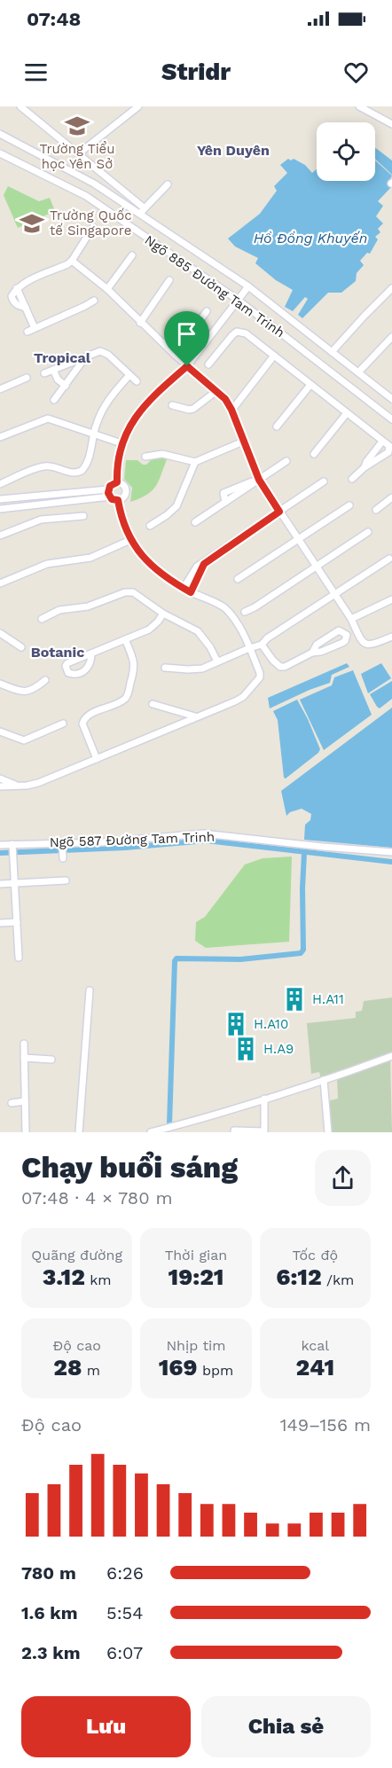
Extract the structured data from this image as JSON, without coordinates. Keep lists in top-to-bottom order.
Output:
{
  "streets": {
    "street": ["Ngõ 885 Đường Tam Trinh", "Ngõ 587 Đường Tam Trinh"]
  },
  "districts": ["Yên Duyên", "Tropical", "Botanic"],
  "water": ["Hồ Đồng Khuyến"],
  "places": {
    "school or university": ["Trường Tiểu học Yên Sở", "Trường Quốc tế Singapore"],
    "building": ["H.A11", "H.A10", "H.A9"]
  },
  "page": {
    "status": "07:48",
    "header": "Stridr",
    "heading": ["Chạy buổi sáng", "07:48 · 4 × 780 m"],
    "stats": [
      ["Quãng đường", "3.12 km"],
      ["Thời gian", "19:21"],
      ["Tốc độ", "6:12 /km"],
      ["Độ cao", "28 m"],
      ["Nhịp tim", "169 bpm"],
      ["kcal", "241"]
    ],
    "chart": ["Độ cao", "149–156 m"],
    "list": [
      {
        "name": "780 m",
        "note": "6:26"
      },
      {
        "name": "1.6 km",
        "note": "5:54"
      },
      {
        "name": "2.3 km",
        "note": "6:07"
      }
    ],
    "buttons": ["Lưu", "Chia sẻ"]
  }
}
